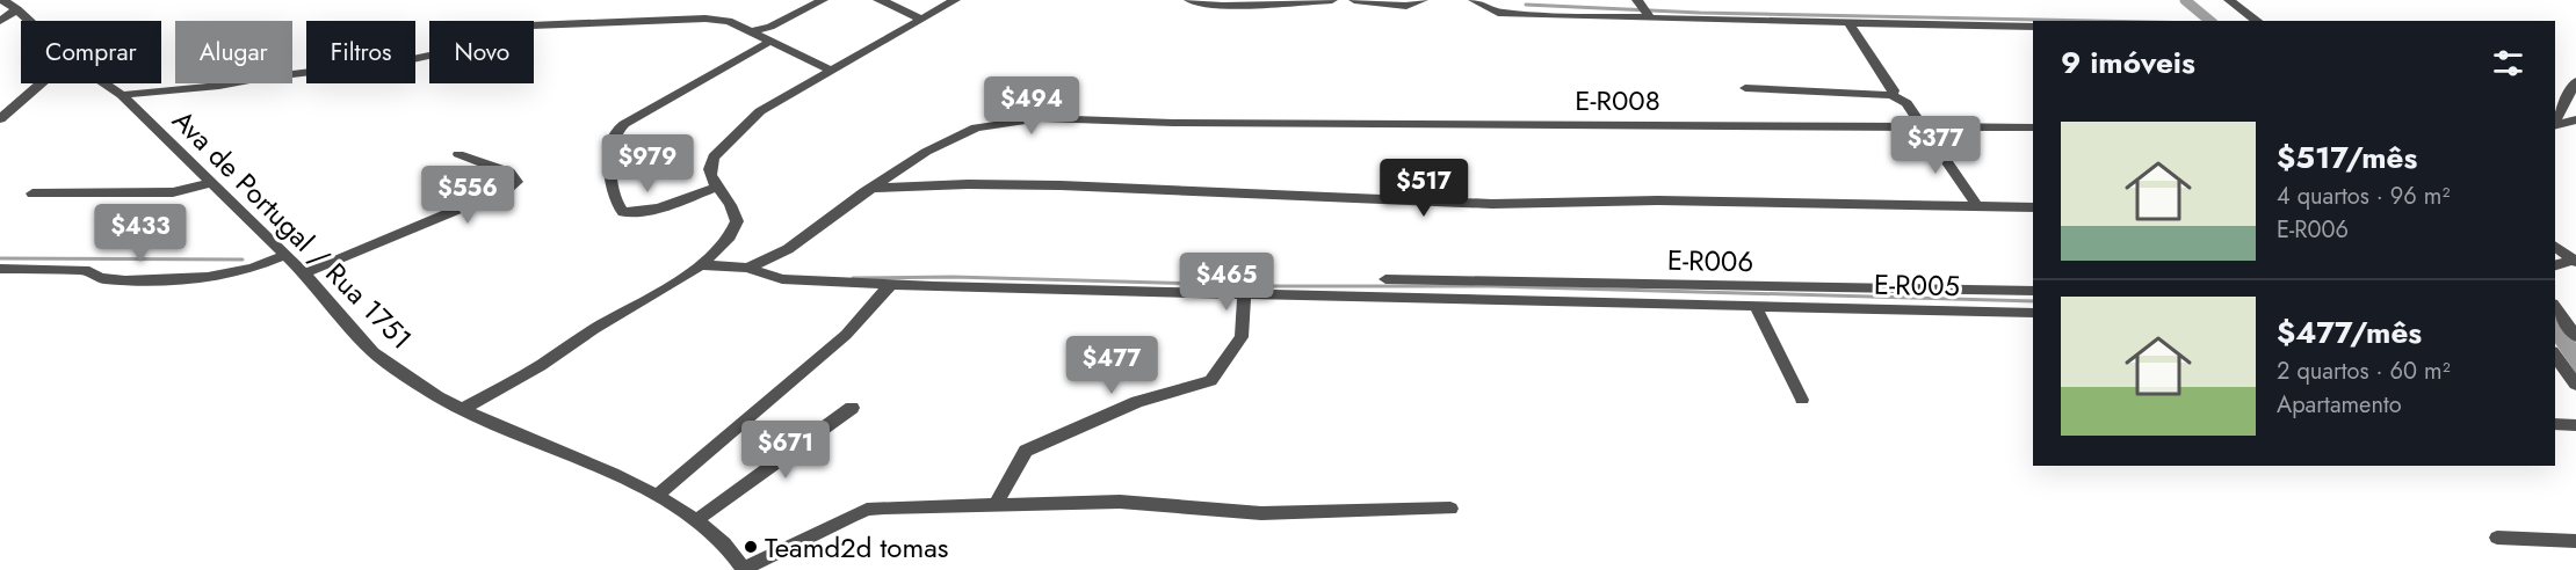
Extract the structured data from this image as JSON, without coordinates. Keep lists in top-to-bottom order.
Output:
{
  "streets": {
    "street": [
      "E-R008",
      "Ava de Portugal / Rua 1751",
      "E-R006",
      "E-R005"
    ]
  },
  "crossings": [
    ["E-R008", "E-R005"]
  ],
  "places": ["Teamd2d tomas"],
  "page": {
    "chip": [
      "Comprar",
      "Alugar",
      "Filtros",
      "Novo"
    ],
    "heading": "9 imóveis",
    "price": [
      "$494",
      "$377",
      "$979",
      "$517",
      "$556",
      "$433",
      "$465",
      "$477",
      "$671"
    ],
    "list": [
      {
        "name": "$517/mês",
        "note": "4 quartos · 96 m² · E-R006"
      },
      {
        "name": "$477/mês",
        "note": "2 quartos · 60 m² · Apartamento"
      }
    ]
  }
}
